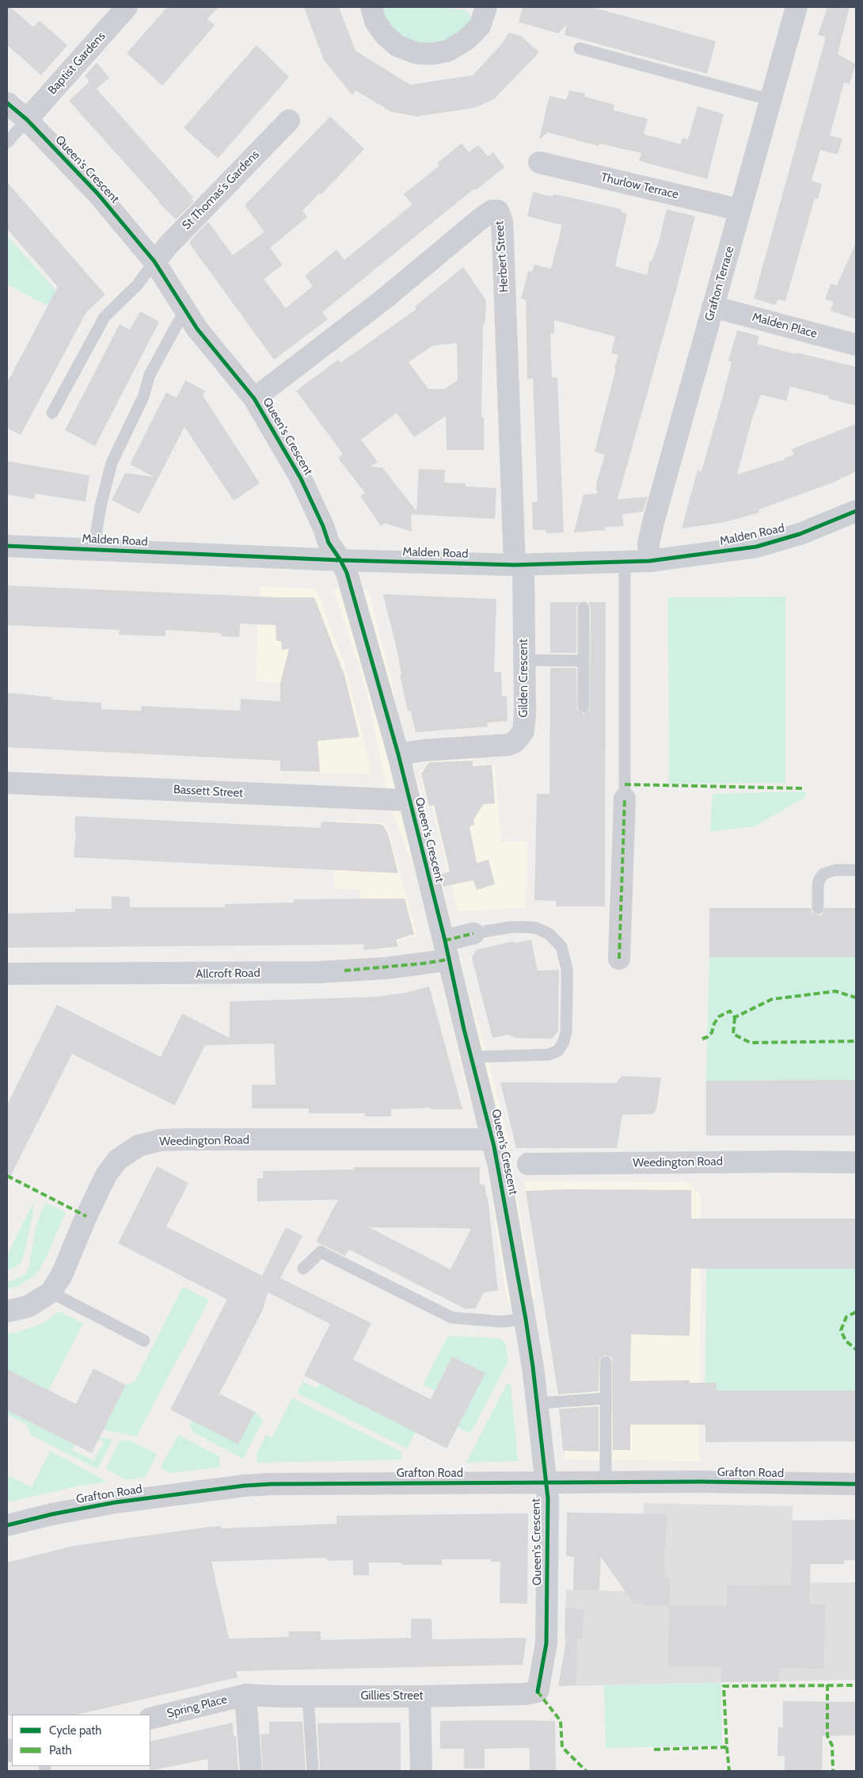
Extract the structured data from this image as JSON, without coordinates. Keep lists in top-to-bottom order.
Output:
{
  "streets": {
    "main road": ["Malden Road"],
    "street": [
      "Baptist Gardens",
      "Queen's Crescent",
      "Thurlow Terrace",
      "St Thomas's Gardens",
      "Herbert Street",
      "Grafton Terrace",
      "Malden Place",
      "Gilden Crescent",
      "Bassett Street",
      "Allcroft Road",
      "Weedington Road",
      "Grafton Road",
      "Gillies Street",
      "Spring Place"
    ]
  },
  "crossings": [
    ["Baptist Gardens", "Queen's Crescent"],
    ["Queen's Crescent", "St Thomas's Gardens"],
    ["Queen's Crescent", "Herbert Street"],
    ["Queen's Crescent", "Malden Road"],
    ["Queen's Crescent", "Gilden Crescent"],
    ["Queen's Crescent", "Bassett Street"],
    ["Queen's Crescent", "Allcroft Road"],
    ["Queen's Crescent", "Weedington Road"],
    ["Queen's Crescent", "Grafton Road"],
    ["Queen's Crescent", "Gillies Street"],
    ["Thurlow Terrace", "Grafton Terrace"],
    ["Herbert Street", "Malden Road"],
    ["Herbert Street", "Gilden Crescent"],
    ["Grafton Terrace", "Malden Place"],
    ["Grafton Terrace", "Malden Road"],
    ["Malden Road", "Gilden Crescent"],
    ["Gillies Street", "Spring Place"]
  ],
  "legend": ["Cycle path", "Path"]
}
